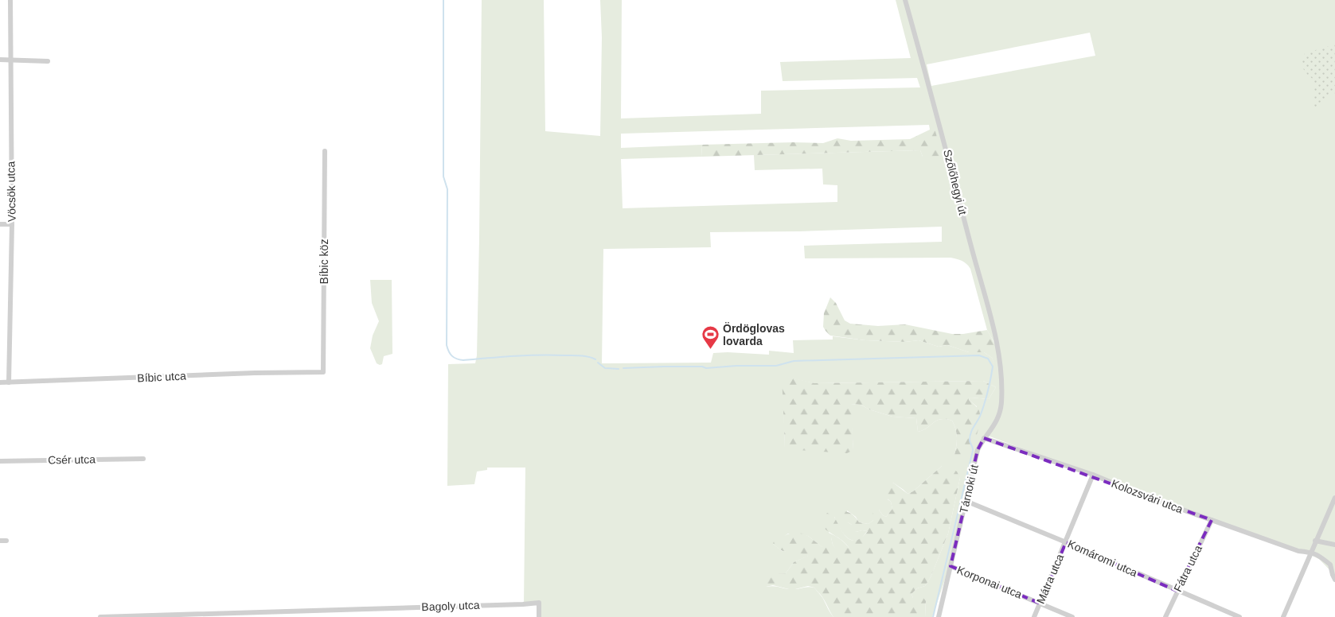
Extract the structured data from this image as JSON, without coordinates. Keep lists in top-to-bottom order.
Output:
{
  "streets": {
    "street": [
      "Szőlőhegyi út",
      "Vöcsök utca",
      "Bíbic köz",
      "Bíbic utca",
      "Csér utca",
      "Tárnoki út",
      "Kolozsvári utca",
      "Komáromi utca",
      "Fátra utca",
      "Mátra utca",
      "Korponai utca",
      "Bagoly utca"
    ]
  },
  "crossings": [
    ["Szőlőhegyi út", "Tárnoki út"],
    ["Vöcsök utca", "Bíbic utca"],
    ["Bíbic köz", "Bíbic utca"],
    ["Tárnoki út", "Kolozsvári utca"],
    ["Tárnoki út", "Komáromi utca"],
    ["Tárnoki út", "Korponai utca"],
    ["Kolozsvári utca", "Fátra utca"],
    ["Kolozsvári utca", "Mátra utca"],
    ["Komáromi utca", "Fátra utca"],
    ["Komáromi utca", "Mátra utca"],
    ["Mátra utca", "Korponai utca"]
  ],
  "places": {
    "sports": ["Ördöglovas lovarda"]
  }
}
